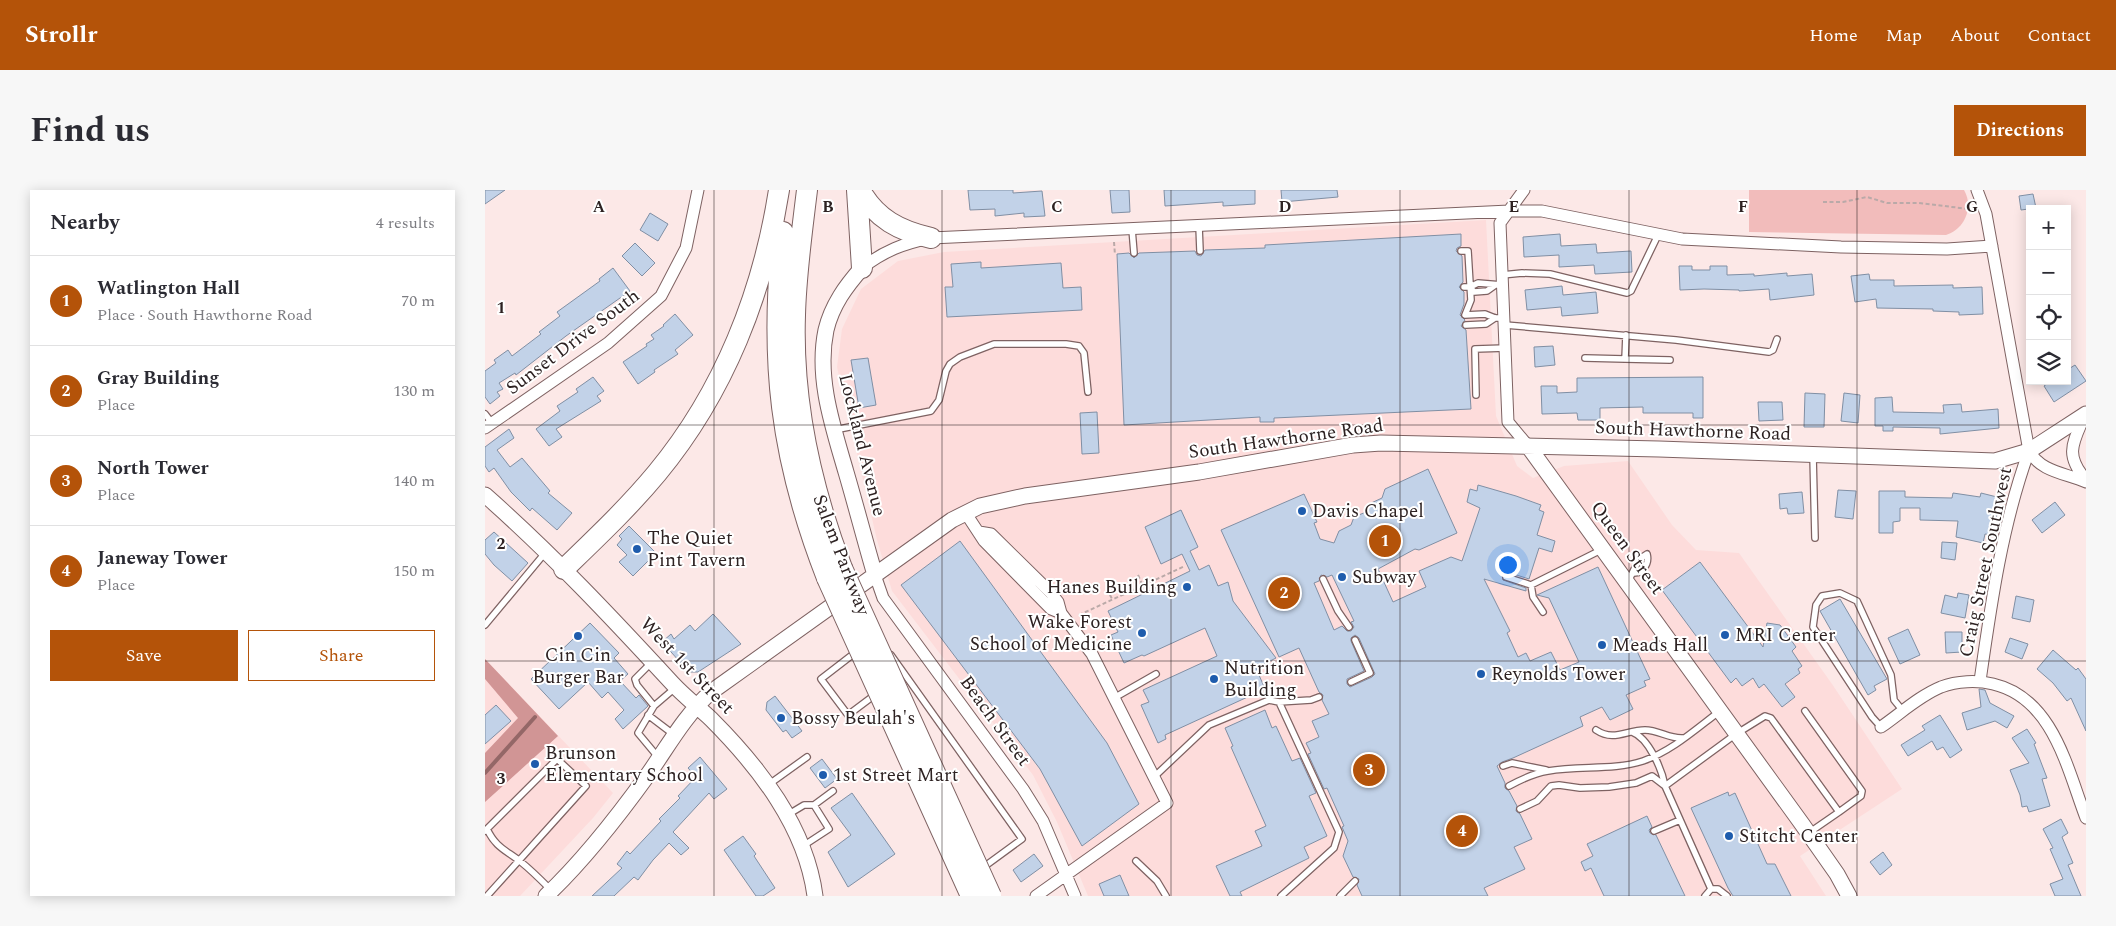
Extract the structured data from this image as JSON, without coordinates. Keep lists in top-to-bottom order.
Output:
{
  "streets": {
    "highway": ["Salem Parkway"],
    "main road": [
      "South Hawthorne Road",
      "Lockland Avenue",
      "Queen Street",
      "West 1st Street"
    ],
    "street": ["Sunset Drive South", "Craig Street Southwest", "Beach Street"]
  },
  "crossings": [
    ["South Hawthorne Road", "Lockland Avenue"],
    ["South Hawthorne Road", "Queen Street"],
    ["South Hawthorne Road", "Craig Street Southwest"],
    ["South Hawthorne Road", "West 1st Street"],
    ["South Hawthorne Road", "Beach Street"],
    ["Lockland Avenue", "Queen Street"],
    ["Lockland Avenue", "Beach Street"]
  ],
  "places": [
    "Davis Chapel",
    "The Quiet Pint Tavern",
    "Subway",
    "Hanes Building",
    "Wake Forest School of Medicine",
    "MRI Center",
    "Cin Cin Burger Bar",
    "Meads Hall",
    "Reynolds Tower",
    "Nutrition Building",
    "Bossy Beulah's",
    "Brunson Elementary School",
    "1st Street Mart",
    "Stitcht Center"
  ],
  "page": {
    "header": "Strollr",
    "nav": [
      "Home",
      "Map",
      "About",
      "Contact"
    ],
    "title": "Find us",
    "buttons": [
      "Directions",
      ["Save", "Share"]
    ],
    "heading": ["Nearby", "4 results"],
    "map_buttons": ["+", "−"],
    "list": [
      {
        "mark": "1",
        "name": "Watlington Hall",
        "note": "Place · South Hawthorne Road",
        "value": "70 m"
      },
      {
        "mark": "2",
        "name": "Gray Building",
        "note": "Place",
        "value": "130 m"
      },
      {
        "mark": "3",
        "name": "North Tower",
        "note": "Place",
        "value": "140 m"
      },
      {
        "mark": "4",
        "name": "Janeway Tower",
        "note": "Place",
        "value": "150 m"
      }
    ],
    "pins": [
      "1",
      "2",
      "3",
      "4"
    ]
  },
  "grid": {
    "columns": [
      "A",
      "B",
      "C",
      "D",
      "E",
      "F",
      "G"
    ],
    "rows": ["1", "2", "3"]
  }
}
